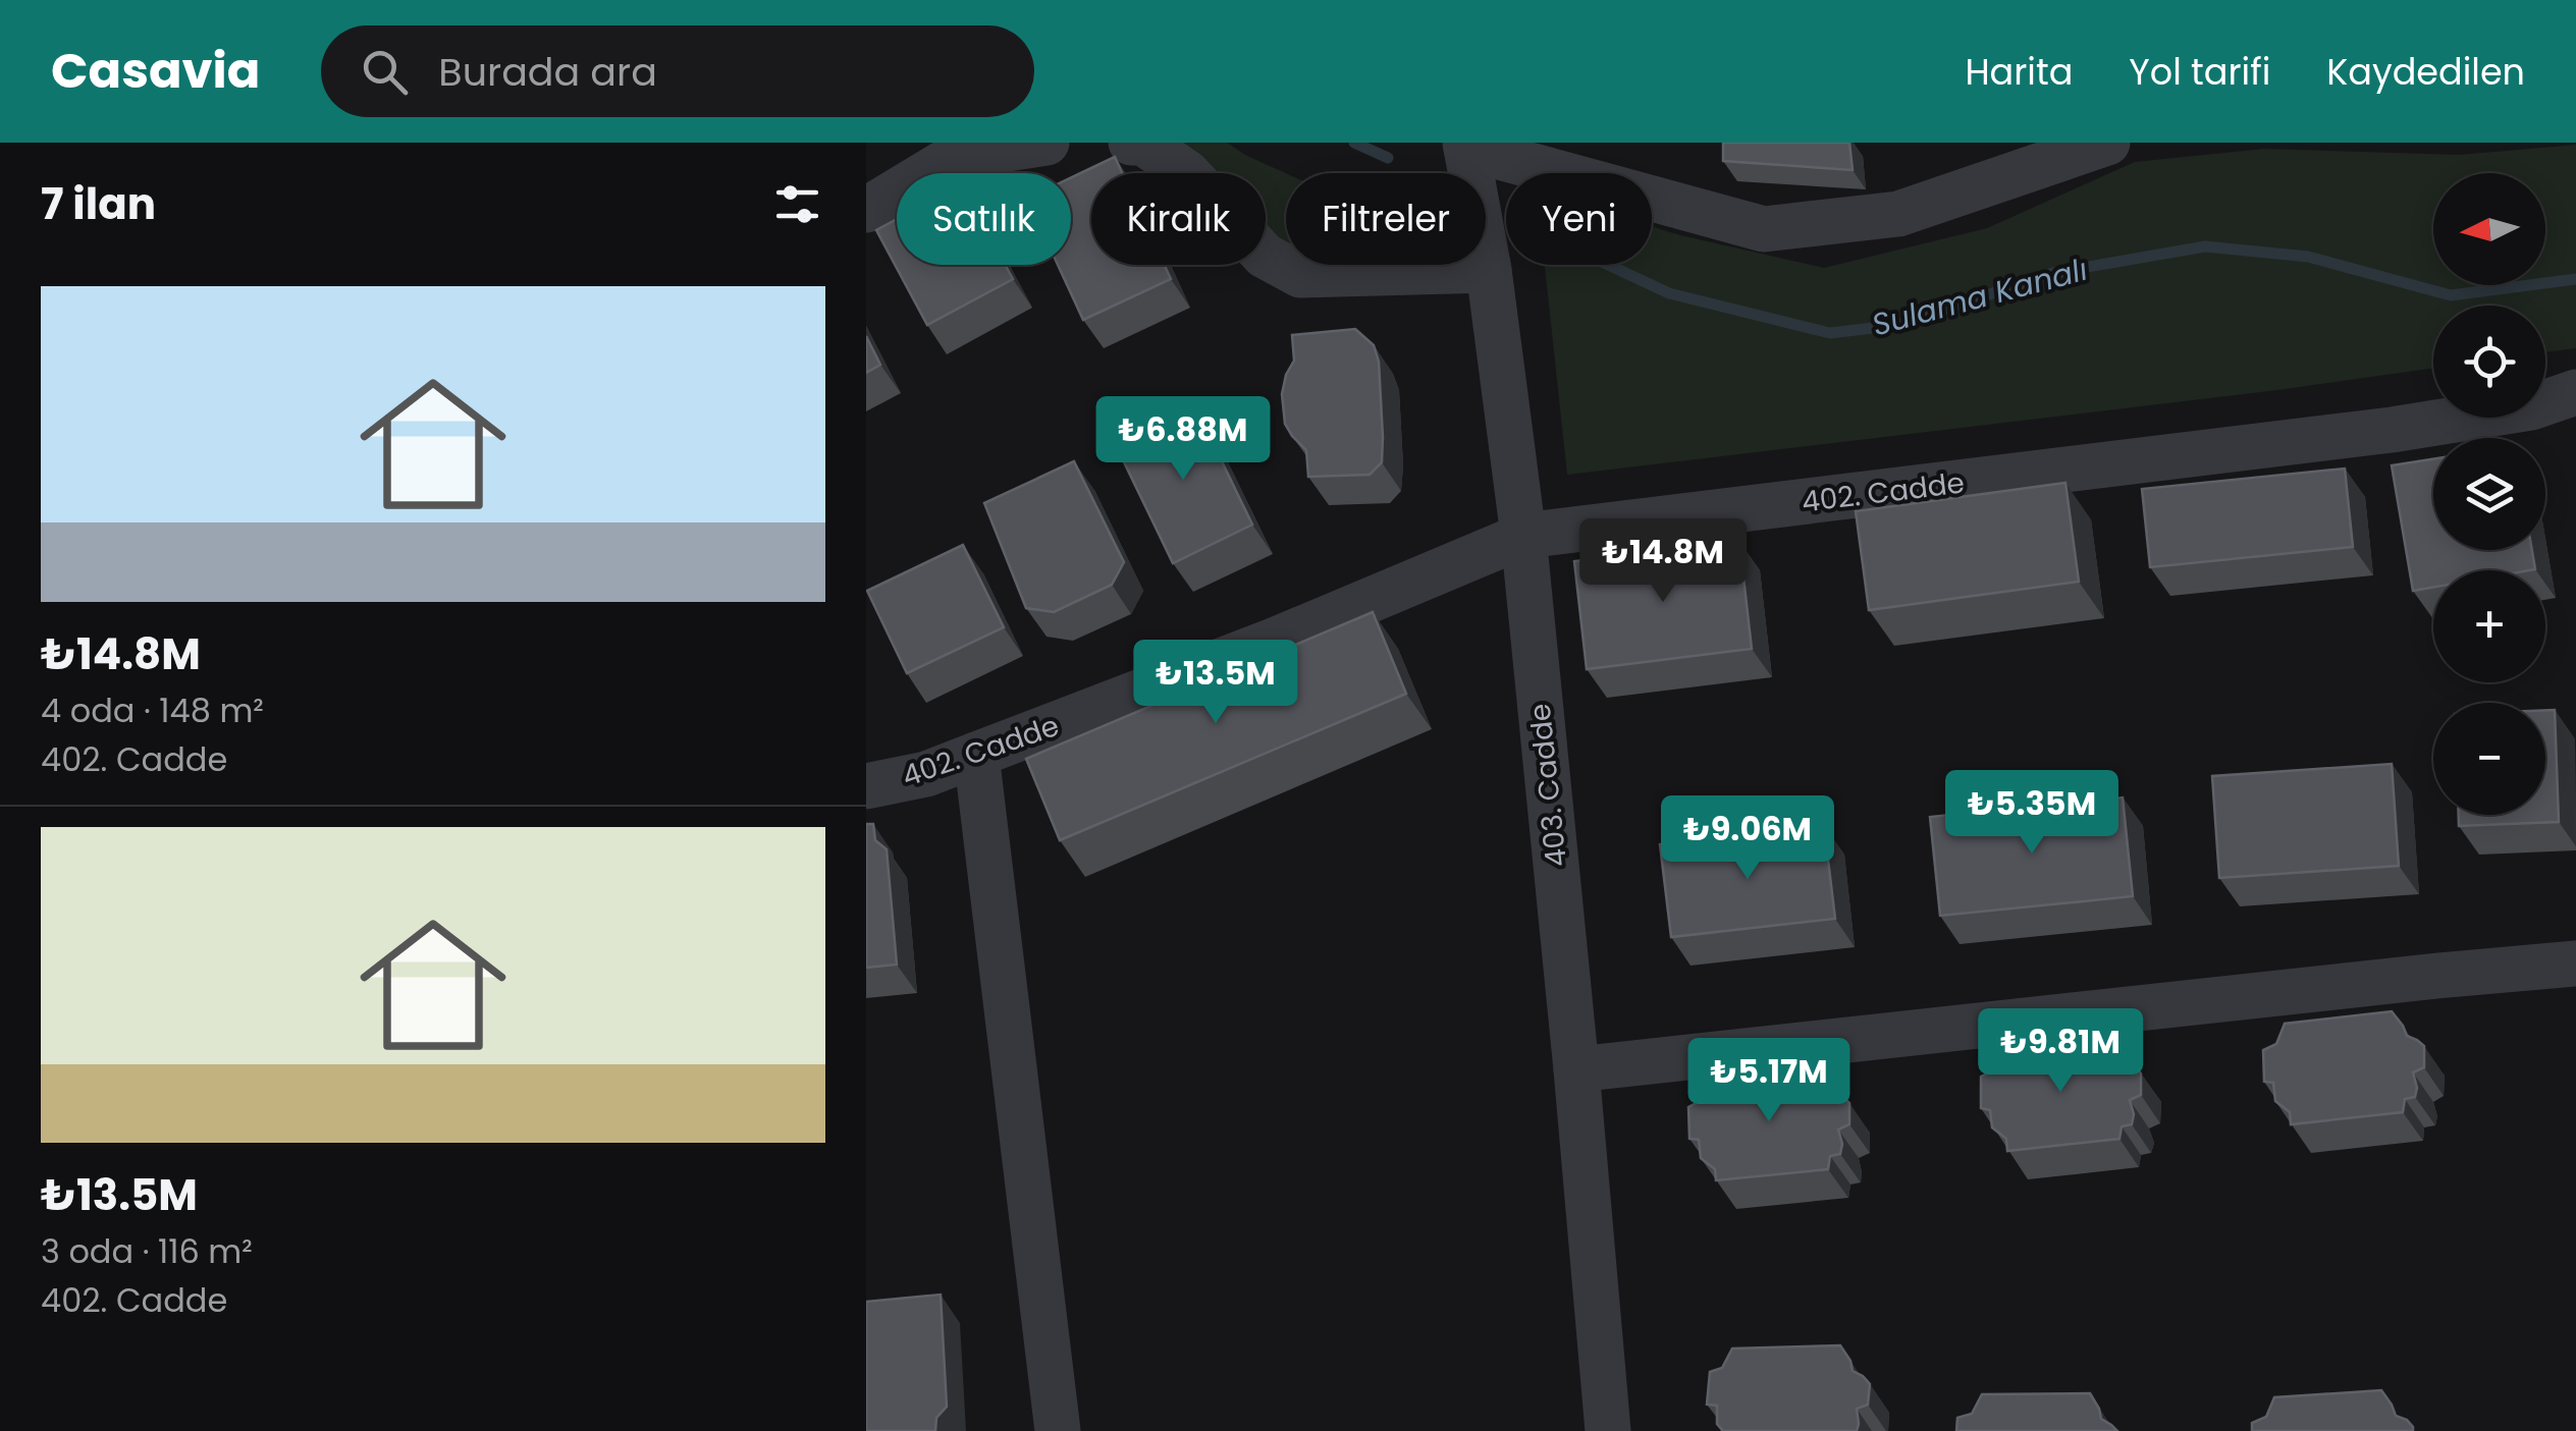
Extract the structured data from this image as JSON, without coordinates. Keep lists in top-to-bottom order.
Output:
{
  "streets": {
    "street": ["402. Cadde", "403. Cadde"]
  },
  "crossings": [
    ["402. Cadde", "403. Cadde"]
  ],
  "water": ["Sulama Kanalı"],
  "north": "left",
  "page": {
    "header": "Casavia",
    "search": "Burada ara",
    "nav": ["Harita", "Yol tarifi", "Kaydedilen"],
    "heading": "7 ilan",
    "map_buttons": ["+", "−"],
    "chip": [
      "Satılık",
      "Kiralık",
      "Filtreler",
      "Yeni"
    ],
    "list": [
      {
        "name": "₺14.8M",
        "note": "4 oda · 148 m² · 402. Cadde"
      },
      {
        "name": "₺13.5M",
        "note": "3 oda · 116 m² · 402. Cadde"
      }
    ],
    "price": [
      "₺6.88M",
      "₺14.8M",
      "₺13.5M",
      "₺5.35M",
      "₺9.06M",
      "₺9.81M",
      "₺5.17M"
    ]
  }
}
